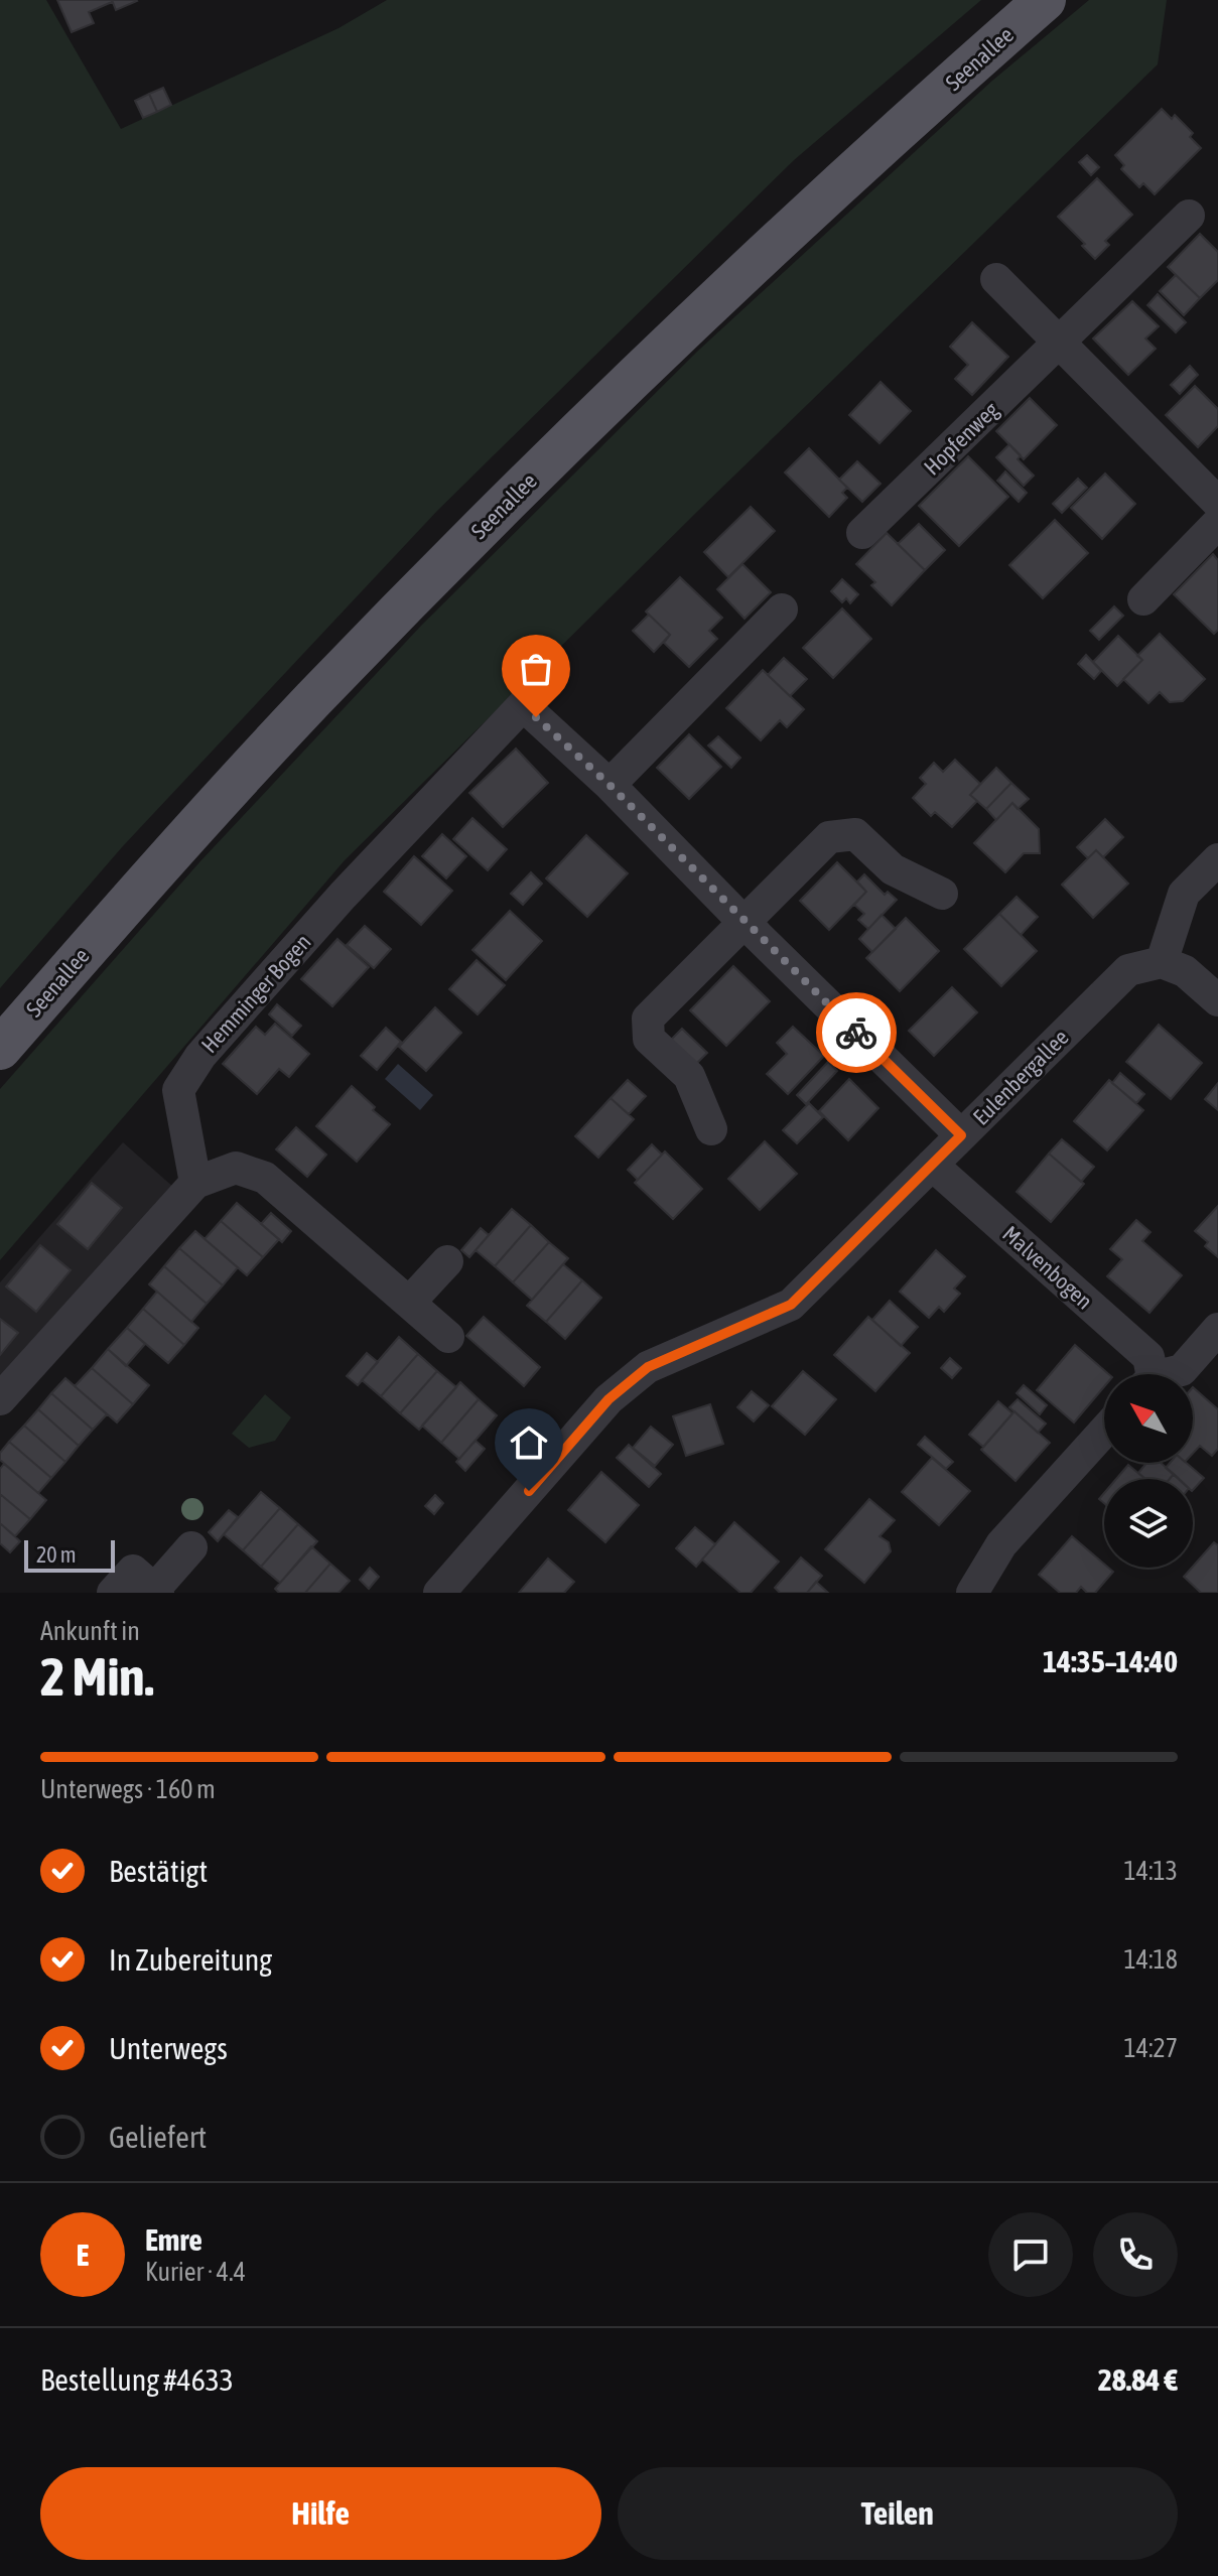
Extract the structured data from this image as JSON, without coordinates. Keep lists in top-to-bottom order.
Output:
{
  "streets": {
    "main road": ["Seenallee"],
    "street": [
      "Hopfenweg",
      "Hemminger Bogen",
      "Eulenbergallee",
      "Malvenbogen"
    ]
  },
  "crossings": [
    ["Hemminger Bogen", "Eulenbergallee"],
    ["Eulenbergallee", "Malvenbogen"]
  ],
  "scale_bar": "20 m",
  "north": "top left",
  "page": {
    "scale": "20 m",
    "heading": ["2 Min.", "Ankunft in", "14:35–14:40"],
    "panel": [
      "Emre",
      "Kurier · 4.4",
      "Bestellung #4633",
      "28.84 €"
    ],
    "bar": "Unterwegs · 160 m",
    "list": [
      ["Bestätigt", "14:13"],
      ["In Zubereitung", "14:18"],
      ["Unterwegs", "14:27"],
      "Geliefert"
    ],
    "round": "E",
    "buttons": ["Hilfe", "Teilen"]
  }
}
